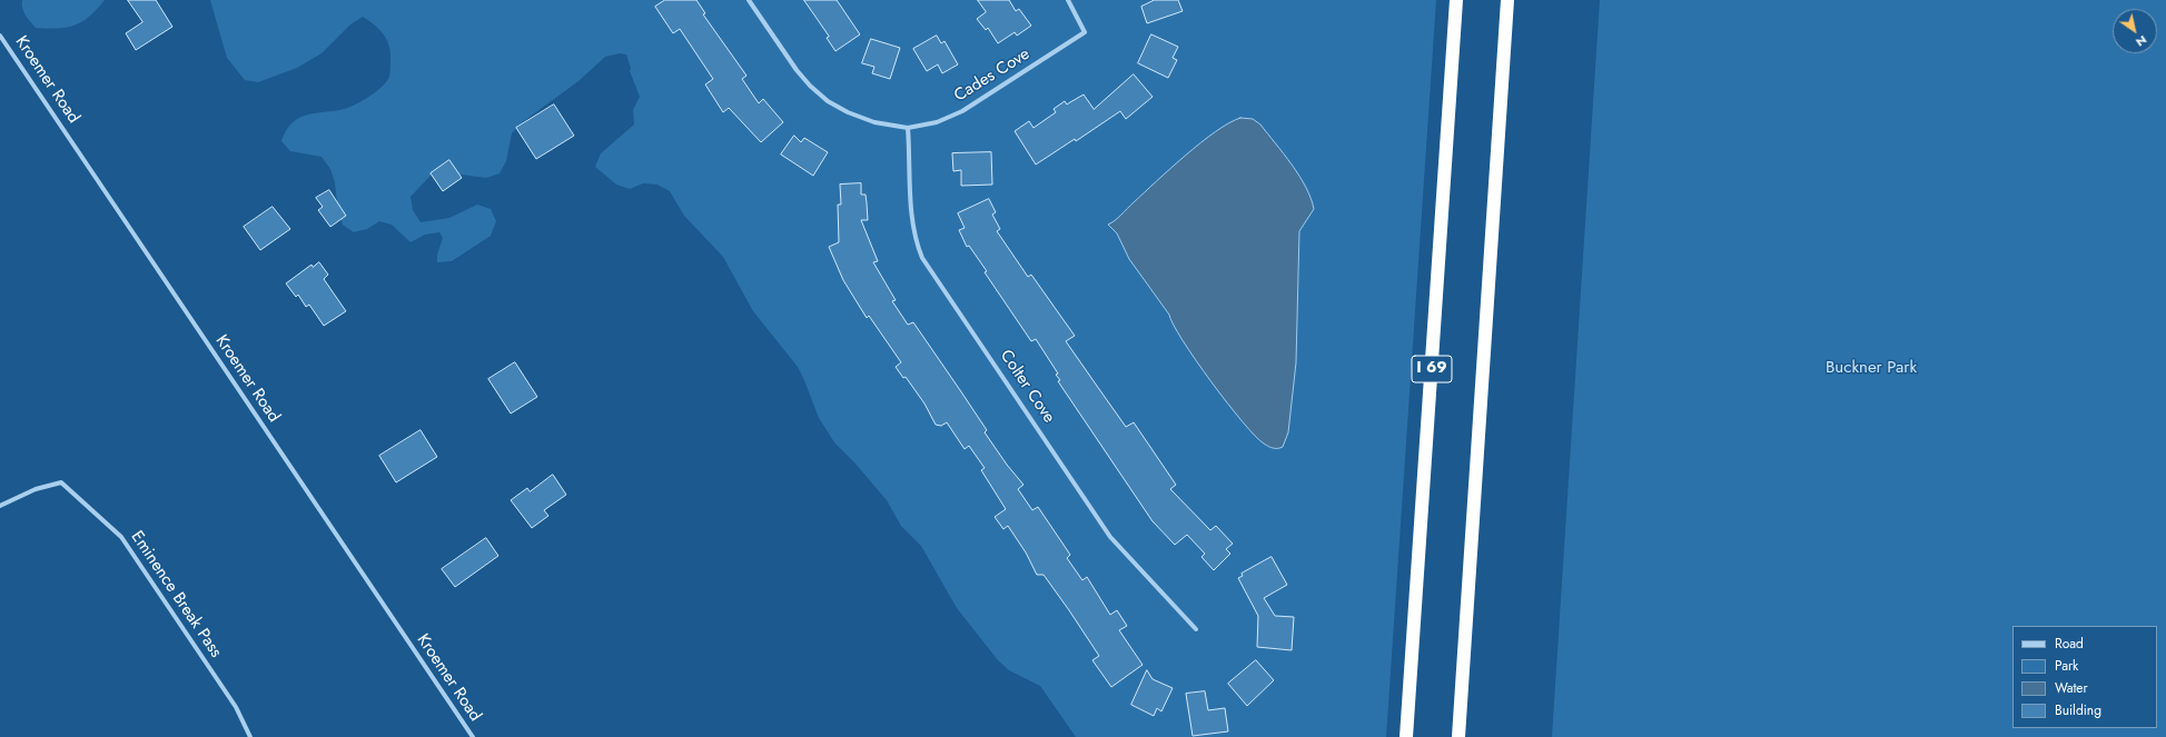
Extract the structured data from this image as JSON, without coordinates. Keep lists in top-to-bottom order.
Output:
{
  "streets": {
    "highway": ["I 69"],
    "street": [
      "Cades Cove",
      "Kroemer Road",
      "Colter Cove",
      "Eminence Break Pass"
    ]
  },
  "crossings": [
    ["Cades Cove", "Colter Cove"]
  ],
  "parks": ["Buckner Park"],
  "legend": [
    "Road",
    "Park",
    "Water",
    "Building"
  ],
  "north": "bottom right"
}
